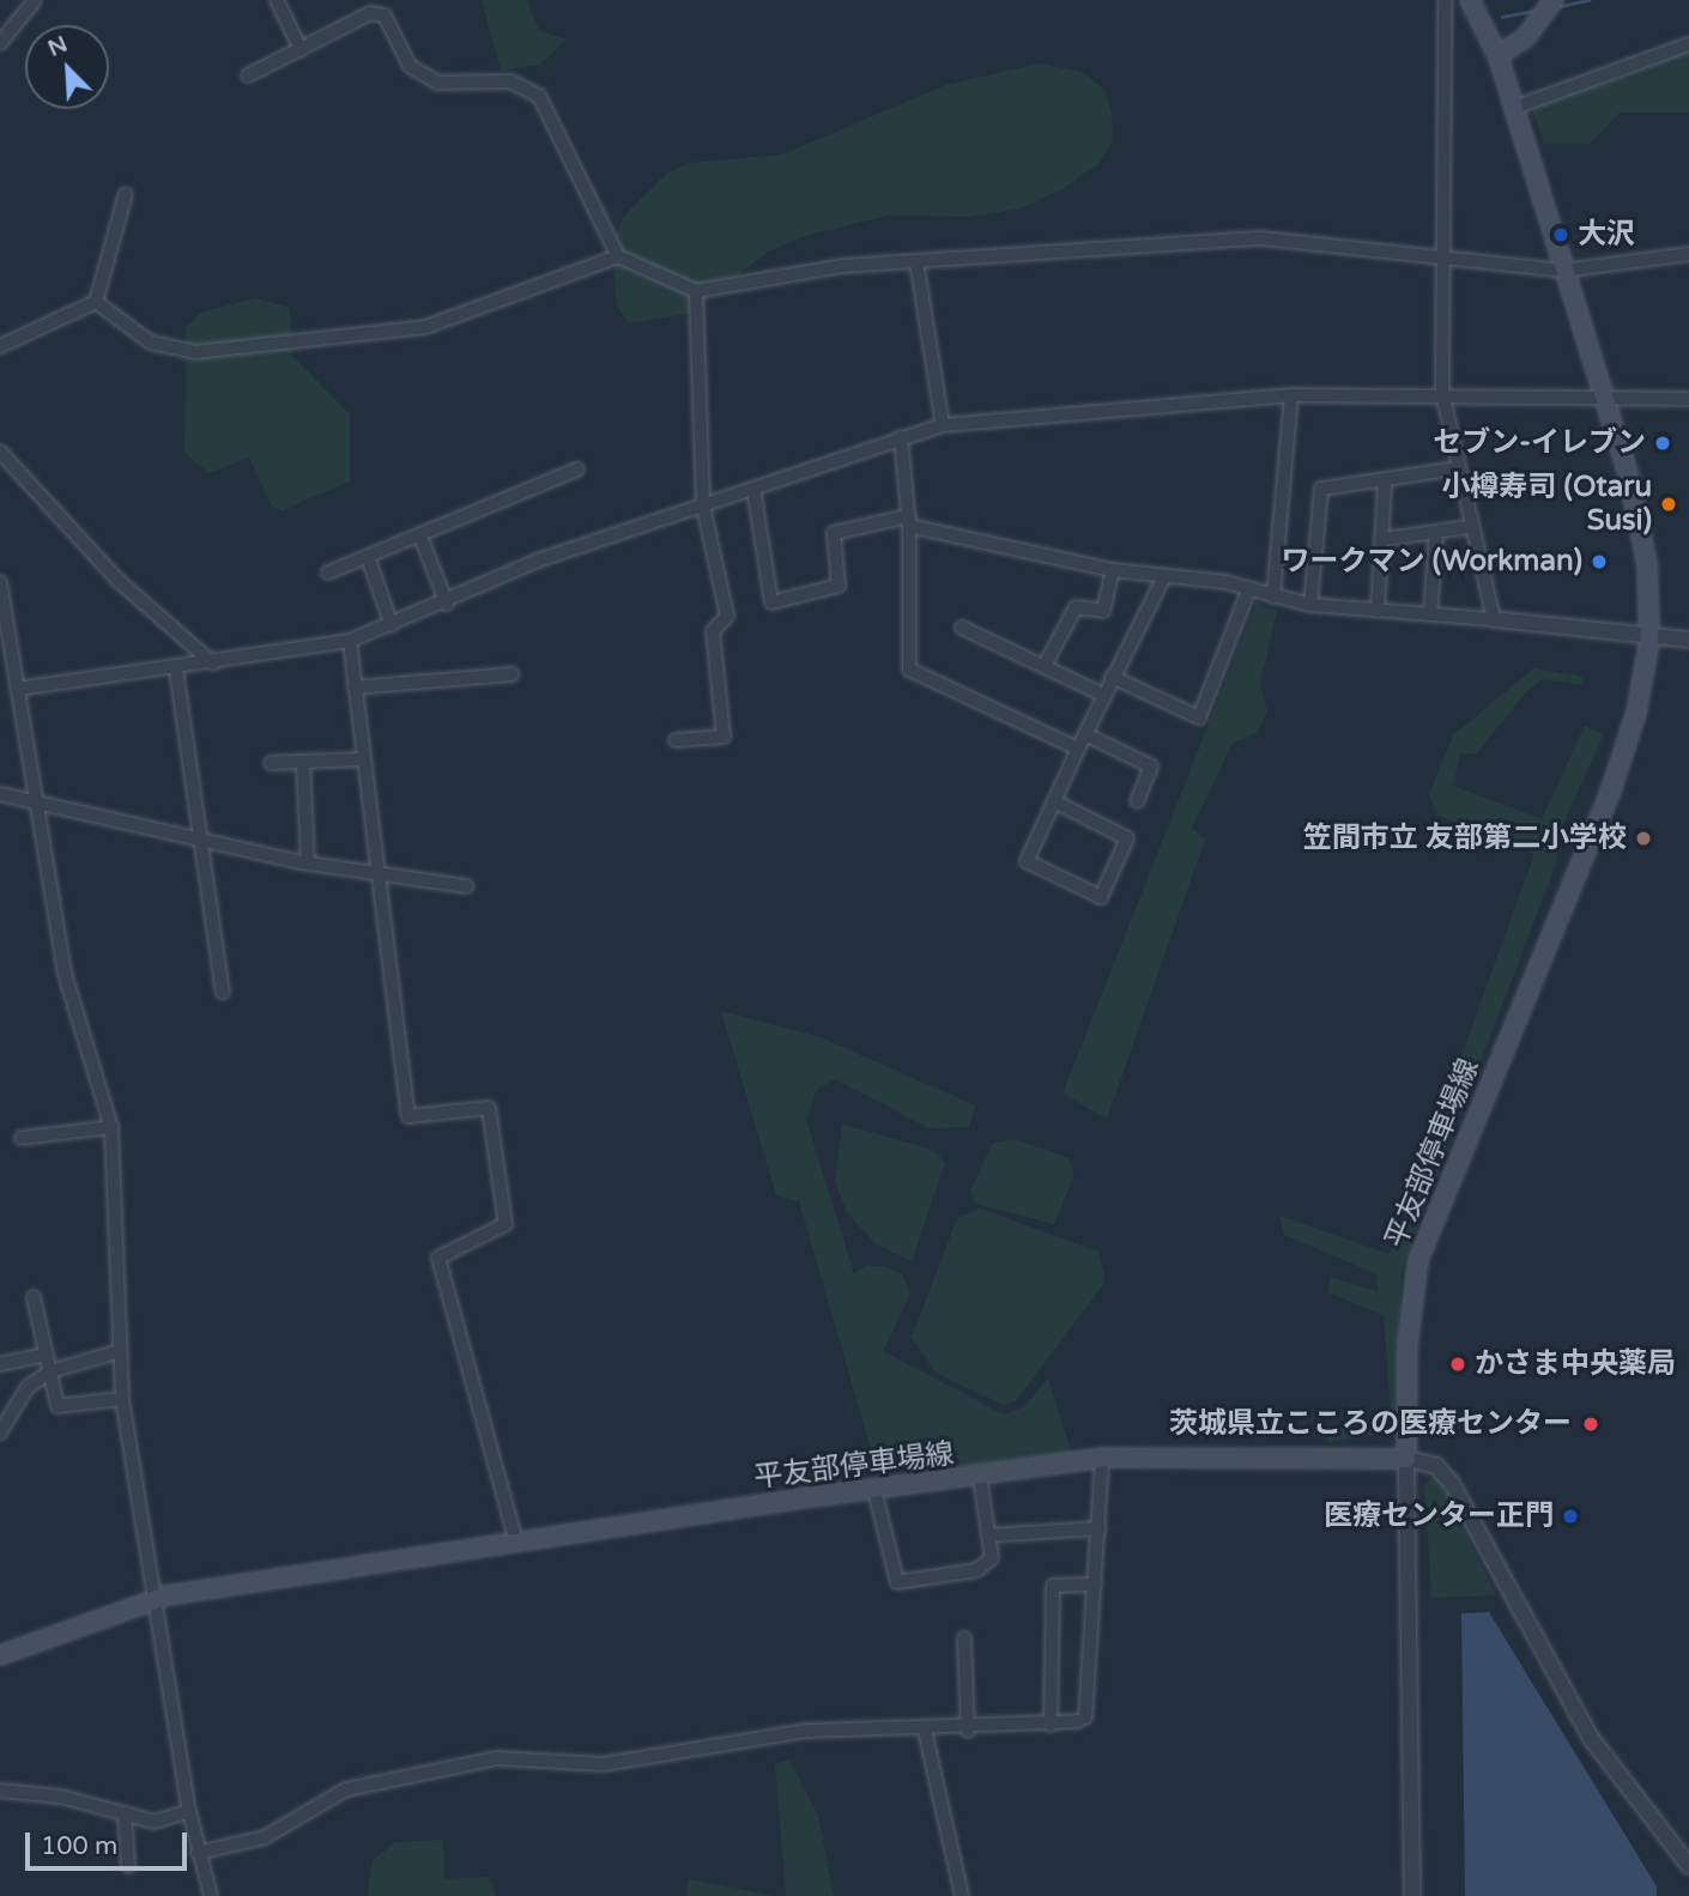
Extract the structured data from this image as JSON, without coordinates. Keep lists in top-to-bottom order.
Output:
{
  "streets": {
    "main road": ["平友部停車場線"]
  },
  "places": [
    "大沢",
    "セブン-イレブン",
    "小樽寿司 (Otaru Susi)",
    "ワークマン (Workman)",
    "笠間市立 友部第二小学校",
    "かさま中央薬局",
    "茨城県立こころの医療センター",
    "医療センター正門"
  ],
  "scale_bar": "100 m",
  "north": "top left"
}
